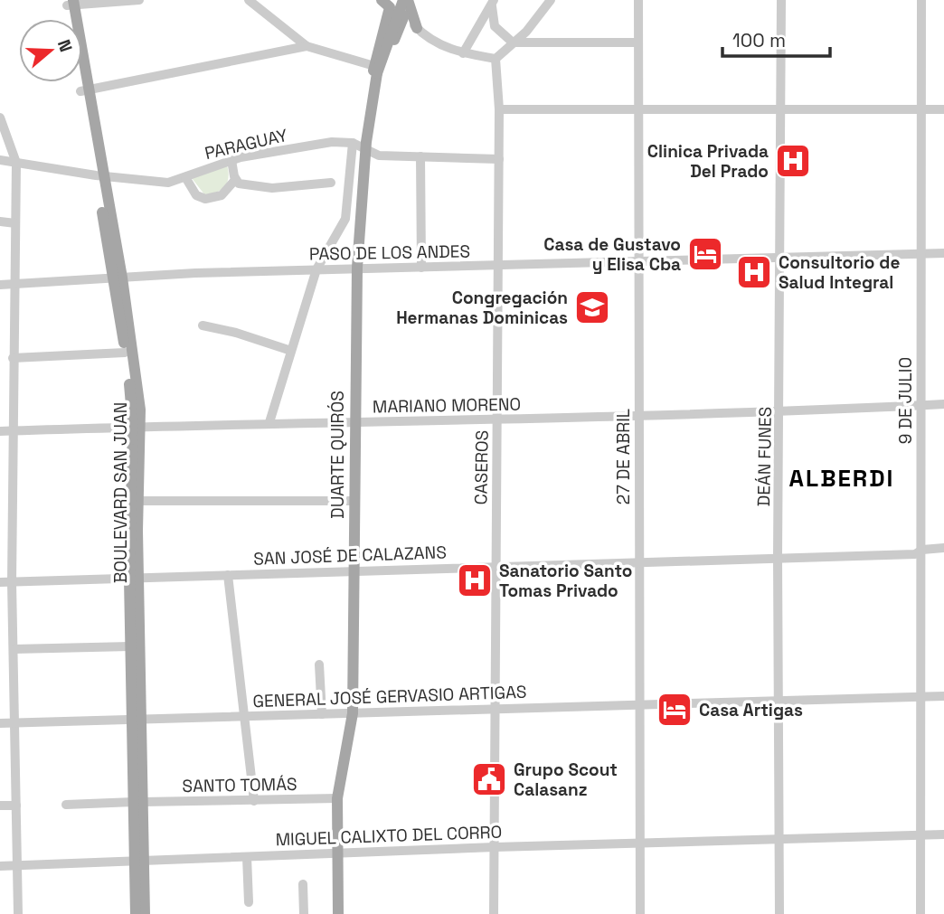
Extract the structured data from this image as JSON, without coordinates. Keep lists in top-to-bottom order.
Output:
{
  "streets": {
    "main road": ["DUARTE QUIRÓS", "BOULEVARD SAN JUAN"],
    "street": [
      "PARAGUAY",
      "PASO DE LOS ANDES",
      "9 DE JULIO",
      "MARIANO MORENO",
      "27 DE ABRIL",
      "DEÁN FUNES",
      "CASEROS",
      "SAN JOSÉ DE CALAZANS",
      "GENERAL JOSÉ GERVASIO ARTIGAS",
      "SANTO TOMÁS",
      "MIGUEL CALIXTO DEL CORRO"
    ]
  },
  "crossings": [
    ["PARAGUAY", "DUARTE QUIRÓS"],
    ["PARAGUAY", "CASEROS"],
    ["PARAGUAY", "BOULEVARD SAN JUAN"],
    ["PASO DE LOS ANDES", "9 DE JULIO"],
    ["PASO DE LOS ANDES", "DUARTE QUIRÓS"],
    ["PASO DE LOS ANDES", "27 DE ABRIL"],
    ["PASO DE LOS ANDES", "DEÁN FUNES"],
    ["PASO DE LOS ANDES", "CASEROS"],
    ["PASO DE LOS ANDES", "BOULEVARD SAN JUAN"],
    ["9 DE JULIO", "MARIANO MORENO"],
    ["9 DE JULIO", "SAN JOSÉ DE CALAZANS"],
    ["9 DE JULIO", "GENERAL JOSÉ GERVASIO ARTIGAS"],
    ["9 DE JULIO", "MIGUEL CALIXTO DEL CORRO"],
    ["MARIANO MORENO", "DUARTE QUIRÓS"],
    ["MARIANO MORENO", "27 DE ABRIL"],
    ["MARIANO MORENO", "DEÁN FUNES"],
    ["MARIANO MORENO", "CASEROS"],
    ["MARIANO MORENO", "BOULEVARD SAN JUAN"],
    ["DUARTE QUIRÓS", "SAN JOSÉ DE CALAZANS"],
    ["DUARTE QUIRÓS", "GENERAL JOSÉ GERVASIO ARTIGAS"],
    ["DUARTE QUIRÓS", "SANTO TOMÁS"],
    ["DUARTE QUIRÓS", "MIGUEL CALIXTO DEL CORRO"],
    ["27 DE ABRIL", "SAN JOSÉ DE CALAZANS"],
    ["27 DE ABRIL", "GENERAL JOSÉ GERVASIO ARTIGAS"],
    ["27 DE ABRIL", "MIGUEL CALIXTO DEL CORRO"],
    ["DEÁN FUNES", "SAN JOSÉ DE CALAZANS"],
    ["DEÁN FUNES", "GENERAL JOSÉ GERVASIO ARTIGAS"],
    ["DEÁN FUNES", "MIGUEL CALIXTO DEL CORRO"],
    ["CASEROS", "SAN JOSÉ DE CALAZANS"],
    ["CASEROS", "GENERAL JOSÉ GERVASIO ARTIGAS"],
    ["CASEROS", "MIGUEL CALIXTO DEL CORRO"],
    ["BOULEVARD SAN JUAN", "SAN JOSÉ DE CALAZANS"],
    ["BOULEVARD SAN JUAN", "GENERAL JOSÉ GERVASIO ARTIGAS"],
    ["BOULEVARD SAN JUAN", "SANTO TOMÁS"],
    ["BOULEVARD SAN JUAN", "MIGUEL CALIXTO DEL CORRO"]
  ],
  "districts": ["ALBERDI"],
  "places": {
    "hospital": ["Clinica Privada Del Prado", "Consultorio de Salud Integral", "Sanatorio Santo Tomas Privado"],
    "hotel": ["Casa de Gustavo y Elisa Cba", "Casa Artigas"],
    "school or university": ["Congregación Hermanas Dominicas"],
    "public building": ["Grupo Scout Calasanz"]
  },
  "scale_bar": "100 m",
  "north": "right"
}
